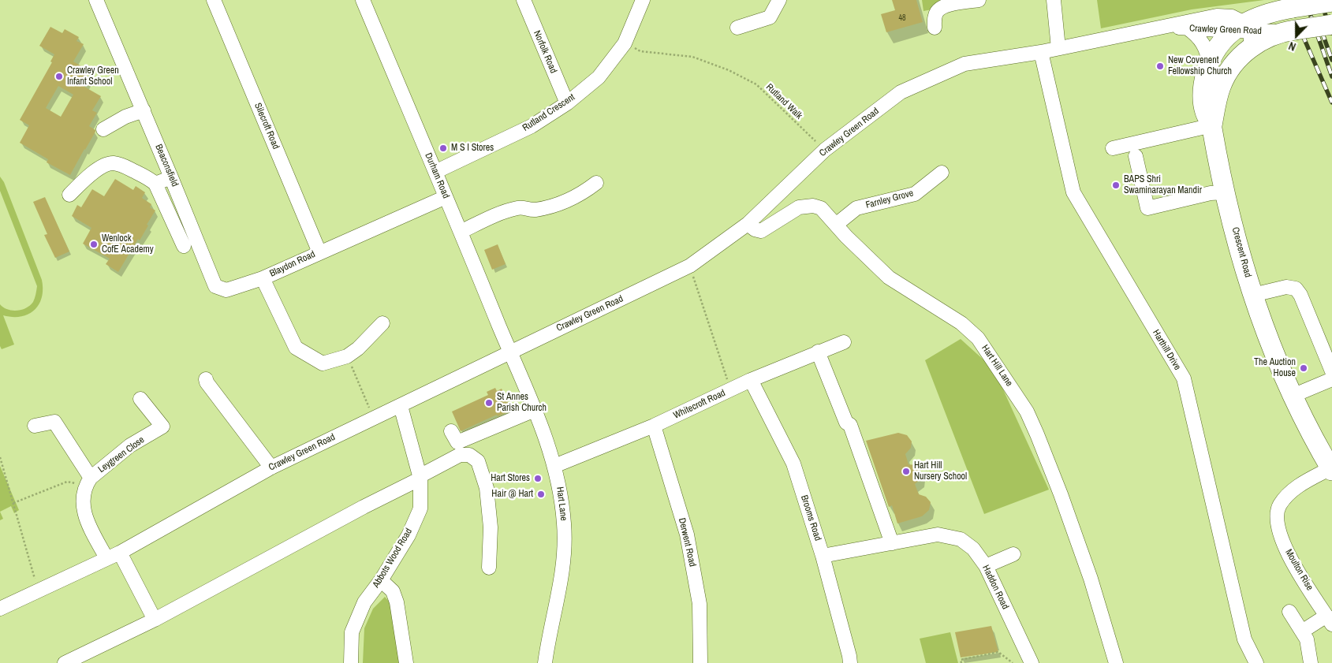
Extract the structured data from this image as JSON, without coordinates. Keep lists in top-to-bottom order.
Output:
{
  "streets": {
    "highway": ["Crawley Green Road", "Crescent Road"],
    "street": [
      "Norfolk Road",
      "Rutland Crescent",
      "Silecroft Road",
      "Beaconsfield",
      "Durham Road",
      "Farnley Grove",
      "Blaydon Road",
      "Harthill Drive",
      "Hart Hill Lane",
      "Whitecroft Road",
      "Leygreen Close",
      "Hart Lane",
      "Brooms Road",
      "Derwent Road",
      "Abbots Wood Road",
      "Moulton Rise",
      "Haddon Road"
    ],
    "path": ["Rutland Walk"]
  },
  "crossings": [
    ["Crawley Green Road", "Rutland Walk"],
    ["Crawley Green Road", "Durham Road"],
    ["Crawley Green Road", "Crescent Road"],
    ["Crawley Green Road", "Harthill Drive"],
    ["Crawley Green Road", "Hart Hill Lane"],
    ["Crawley Green Road", "Hart Lane"],
    ["Crawley Green Road", "Abbots Wood Road"],
    ["Norfolk Road", "Rutland Crescent"],
    ["Rutland Walk", "Rutland Crescent"],
    ["Rutland Crescent", "Durham Road"],
    ["Silecroft Road", "Blaydon Road"],
    ["Beaconsfield", "Blaydon Road"],
    ["Durham Road", "Blaydon Road"],
    ["Durham Road", "Hart Lane"],
    ["Farnley Grove", "Hart Hill Lane"],
    ["Crescent Road", "Moulton Rise"],
    ["Whitecroft Road", "Hart Lane"],
    ["Whitecroft Road", "Brooms Road"],
    ["Whitecroft Road", "Derwent Road"],
    ["Brooms Road", "Haddon Road"]
  ],
  "places": [
    "New Covenent Fellowship Church",
    "Crawley Green Infant School",
    "M S I Stores",
    "BAPS Shri Swaminarayan Mandir",
    "Wenlock CofE Academy",
    "The Auction House",
    "St Annes Parish Church",
    "Hart Hill Nursery School",
    "Hart Stores",
    "Hair @ Hart"
  ],
  "house_numbers": ["48"],
  "north": "bottom"
}
